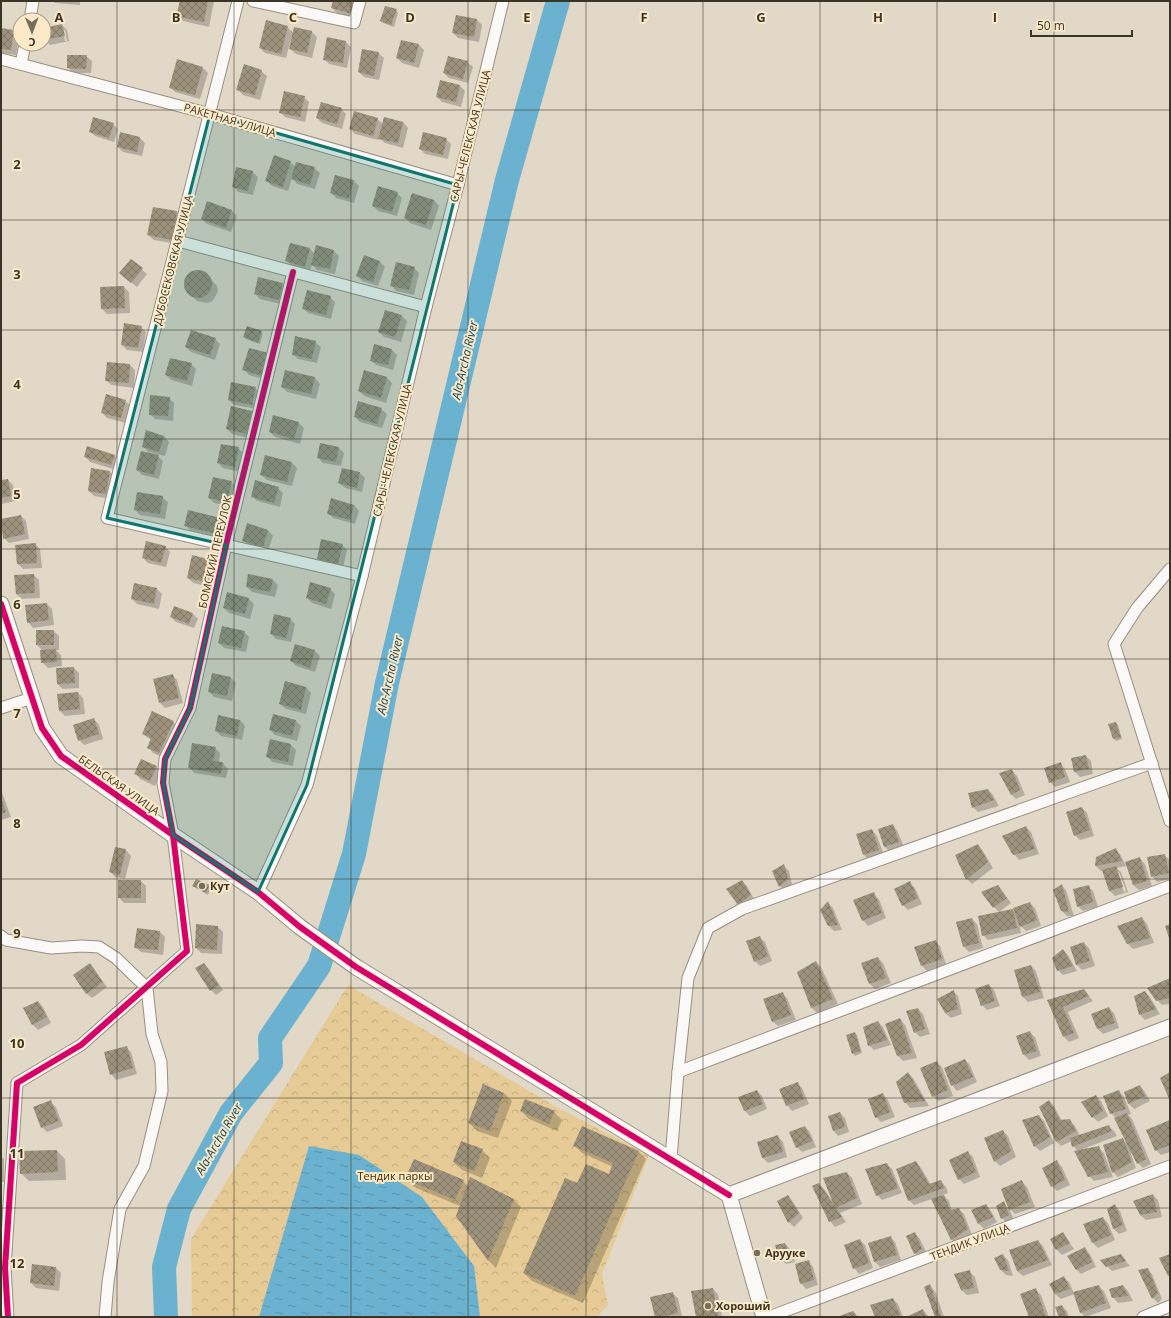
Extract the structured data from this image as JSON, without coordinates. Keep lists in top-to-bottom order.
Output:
{
  "streets": {
    "street": [
      "РАКЕТНАЯ УЛИЦА",
      "САРЫ-ЧЕЛЕКСКАЯ УЛИЦА",
      "ДУБОСЕКОВСКАЯ УЛИЦА",
      "БОМСКИЙ ПЕРЕУЛОК",
      "БЕЛЬСКАЯ УЛИЦА",
      "ТЕНДИК УЛИЦА"
    ]
  },
  "crossings": [
    ["РАКЕТНАЯ УЛИЦА", "САРЫ-ЧЕЛЕКСКАЯ УЛИЦА"],
    ["РАКЕТНАЯ УЛИЦА", "ДУБОСЕКОВСКАЯ УЛИЦА"],
    ["САРЫ-ЧЕЛЕКСКАЯ УЛИЦА", "БЕЛЬСКАЯ УЛИЦА"],
    ["ДУБОСЕКОВСКАЯ УЛИЦА", "БОМСКИЙ ПЕРЕУЛОК"],
    ["БОМСКИЙ ПЕРЕУЛОК", "БЕЛЬСКАЯ УЛИЦА"]
  ],
  "water": ["Ala-Archa River"],
  "parks": ["Тендик паркы"],
  "places": ["Кут", "Арууке", "Хороший"],
  "scale_bar": "50 m",
  "north": "bottom",
  "grid": {
    "columns": [
      "A",
      "B",
      "C",
      "D",
      "E",
      "F",
      "G",
      "H",
      "I"
    ],
    "rows": [
      "2",
      "3",
      "4",
      "5",
      "6",
      "7",
      "8",
      "9",
      "10",
      "11",
      "12"
    ]
  }
}
